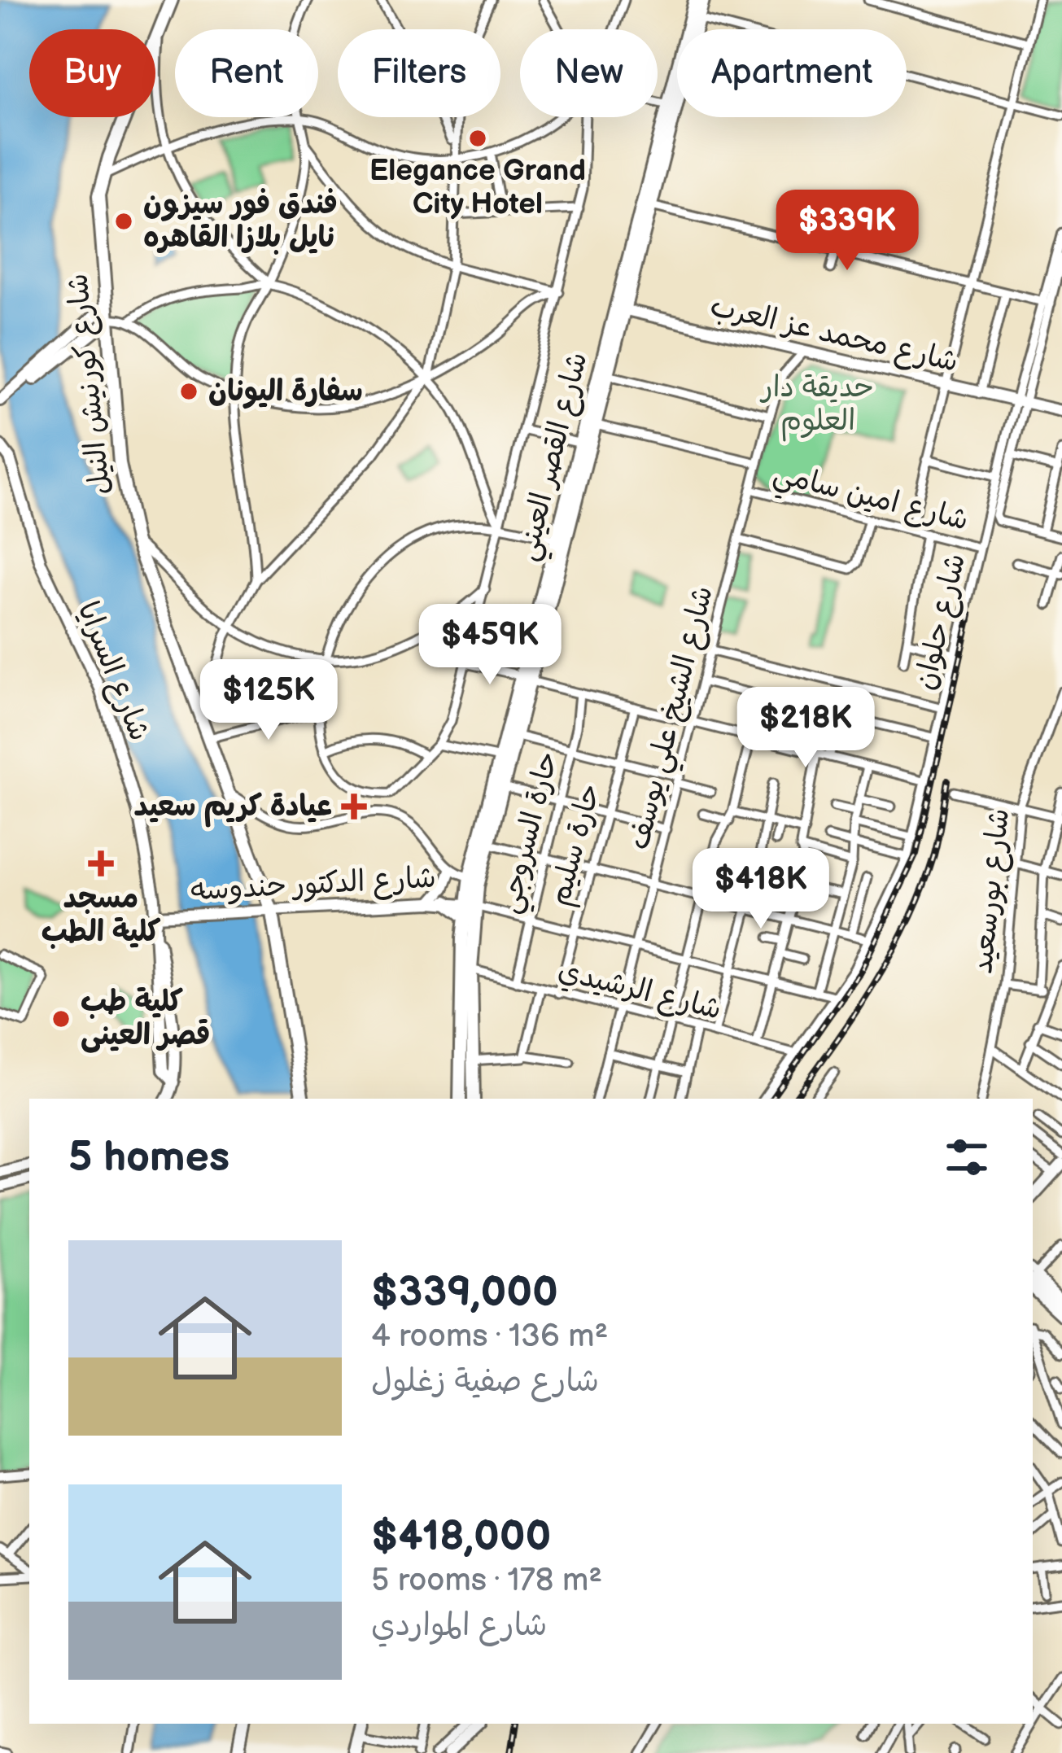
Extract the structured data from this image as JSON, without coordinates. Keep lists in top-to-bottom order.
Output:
{
  "streets": {
    "highway": ["شارع كورنيش النيل", "شارع القصر العيني"],
    "main road": ["شارع محمد عز العرب", "شارع السرايا", "شارع الدكتور حندوسه"],
    "street": [
      "شارع امين سامي",
      "شارع حلوان",
      "شارع الشيخ علي يوسف",
      "حارة السروجي",
      "حارة سليم",
      "شارع بورسعيد",
      "شارع الرشيدي"
    ]
  },
  "crossings": [
    ["شارع محمد عز العرب", "شارع القصر العيني"],
    ["شارع محمد عز العرب", "شارع حلوان"],
    ["شارع محمد عز العرب", "شارع الشيخ علي يوسف"],
    ["شارع كورنيش النيل", "شارع الدكتور حندوسه"],
    ["شارع القصر العيني", "شارع امين سامي"],
    ["شارع القصر العيني", "شارع الرشيدي"],
    ["شارع امين سامي", "شارع حلوان"],
    ["شارع امين سامي", "شارع الشيخ علي يوسف"],
    ["شارع حلوان", "شارع الرشيدي"],
    ["شارع السرايا", "شارع الدكتور حندوسه"],
    ["شارع الشيخ علي يوسف", "شارع الرشيدي"],
    ["حارة السروجي", "شارع الرشيدي"],
    ["حارة سليم", "شارع الرشيدي"]
  ],
  "parks": ["حديقة دار العلوم"],
  "places": {
    "other": [
      "Elegance Grand City Hotel",
      "فندق فور سيزون نايل بلازا القاهره",
      "سفارة اليونان",
      "كلية طب قصر العينى"
    ],
    "health": ["عيادة كريم سعيد", "مسجد كلية الطب"]
  },
  "page": {
    "chip": [
      "Buy",
      "Rent",
      "Filters",
      "New",
      "Apartment"
    ],
    "price": [
      "$339K",
      "$459K",
      "$125K",
      "$218K",
      "$418K"
    ],
    "heading": "5 homes",
    "list": [
      {
        "name": "$339,000",
        "note": "4 rooms · 136 m² · شارع صفية زغلول"
      },
      {
        "name": "$418,000",
        "note": "5 rooms · 178 m² · شارع المواردي"
      }
    ]
  }
}
